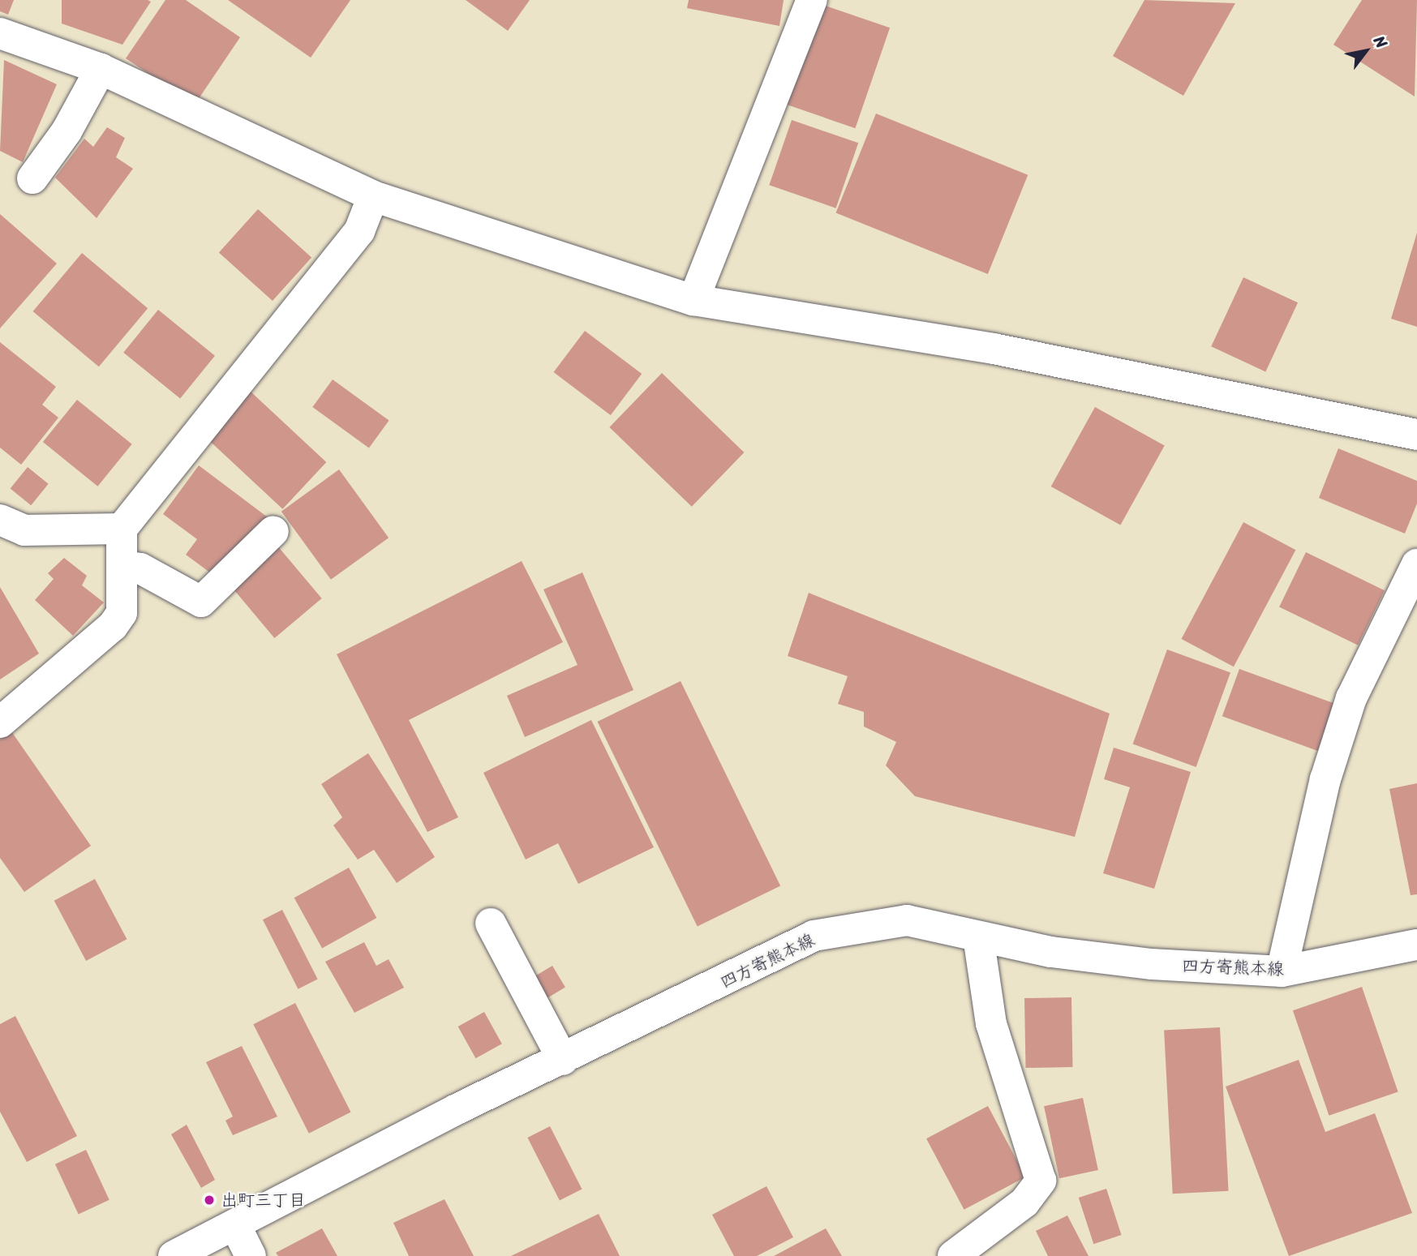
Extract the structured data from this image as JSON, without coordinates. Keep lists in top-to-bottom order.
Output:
{
  "streets": {
    "street": ["四方寄熊本線"]
  },
  "places": ["出町三丁目"],
  "north": "top right"
}
